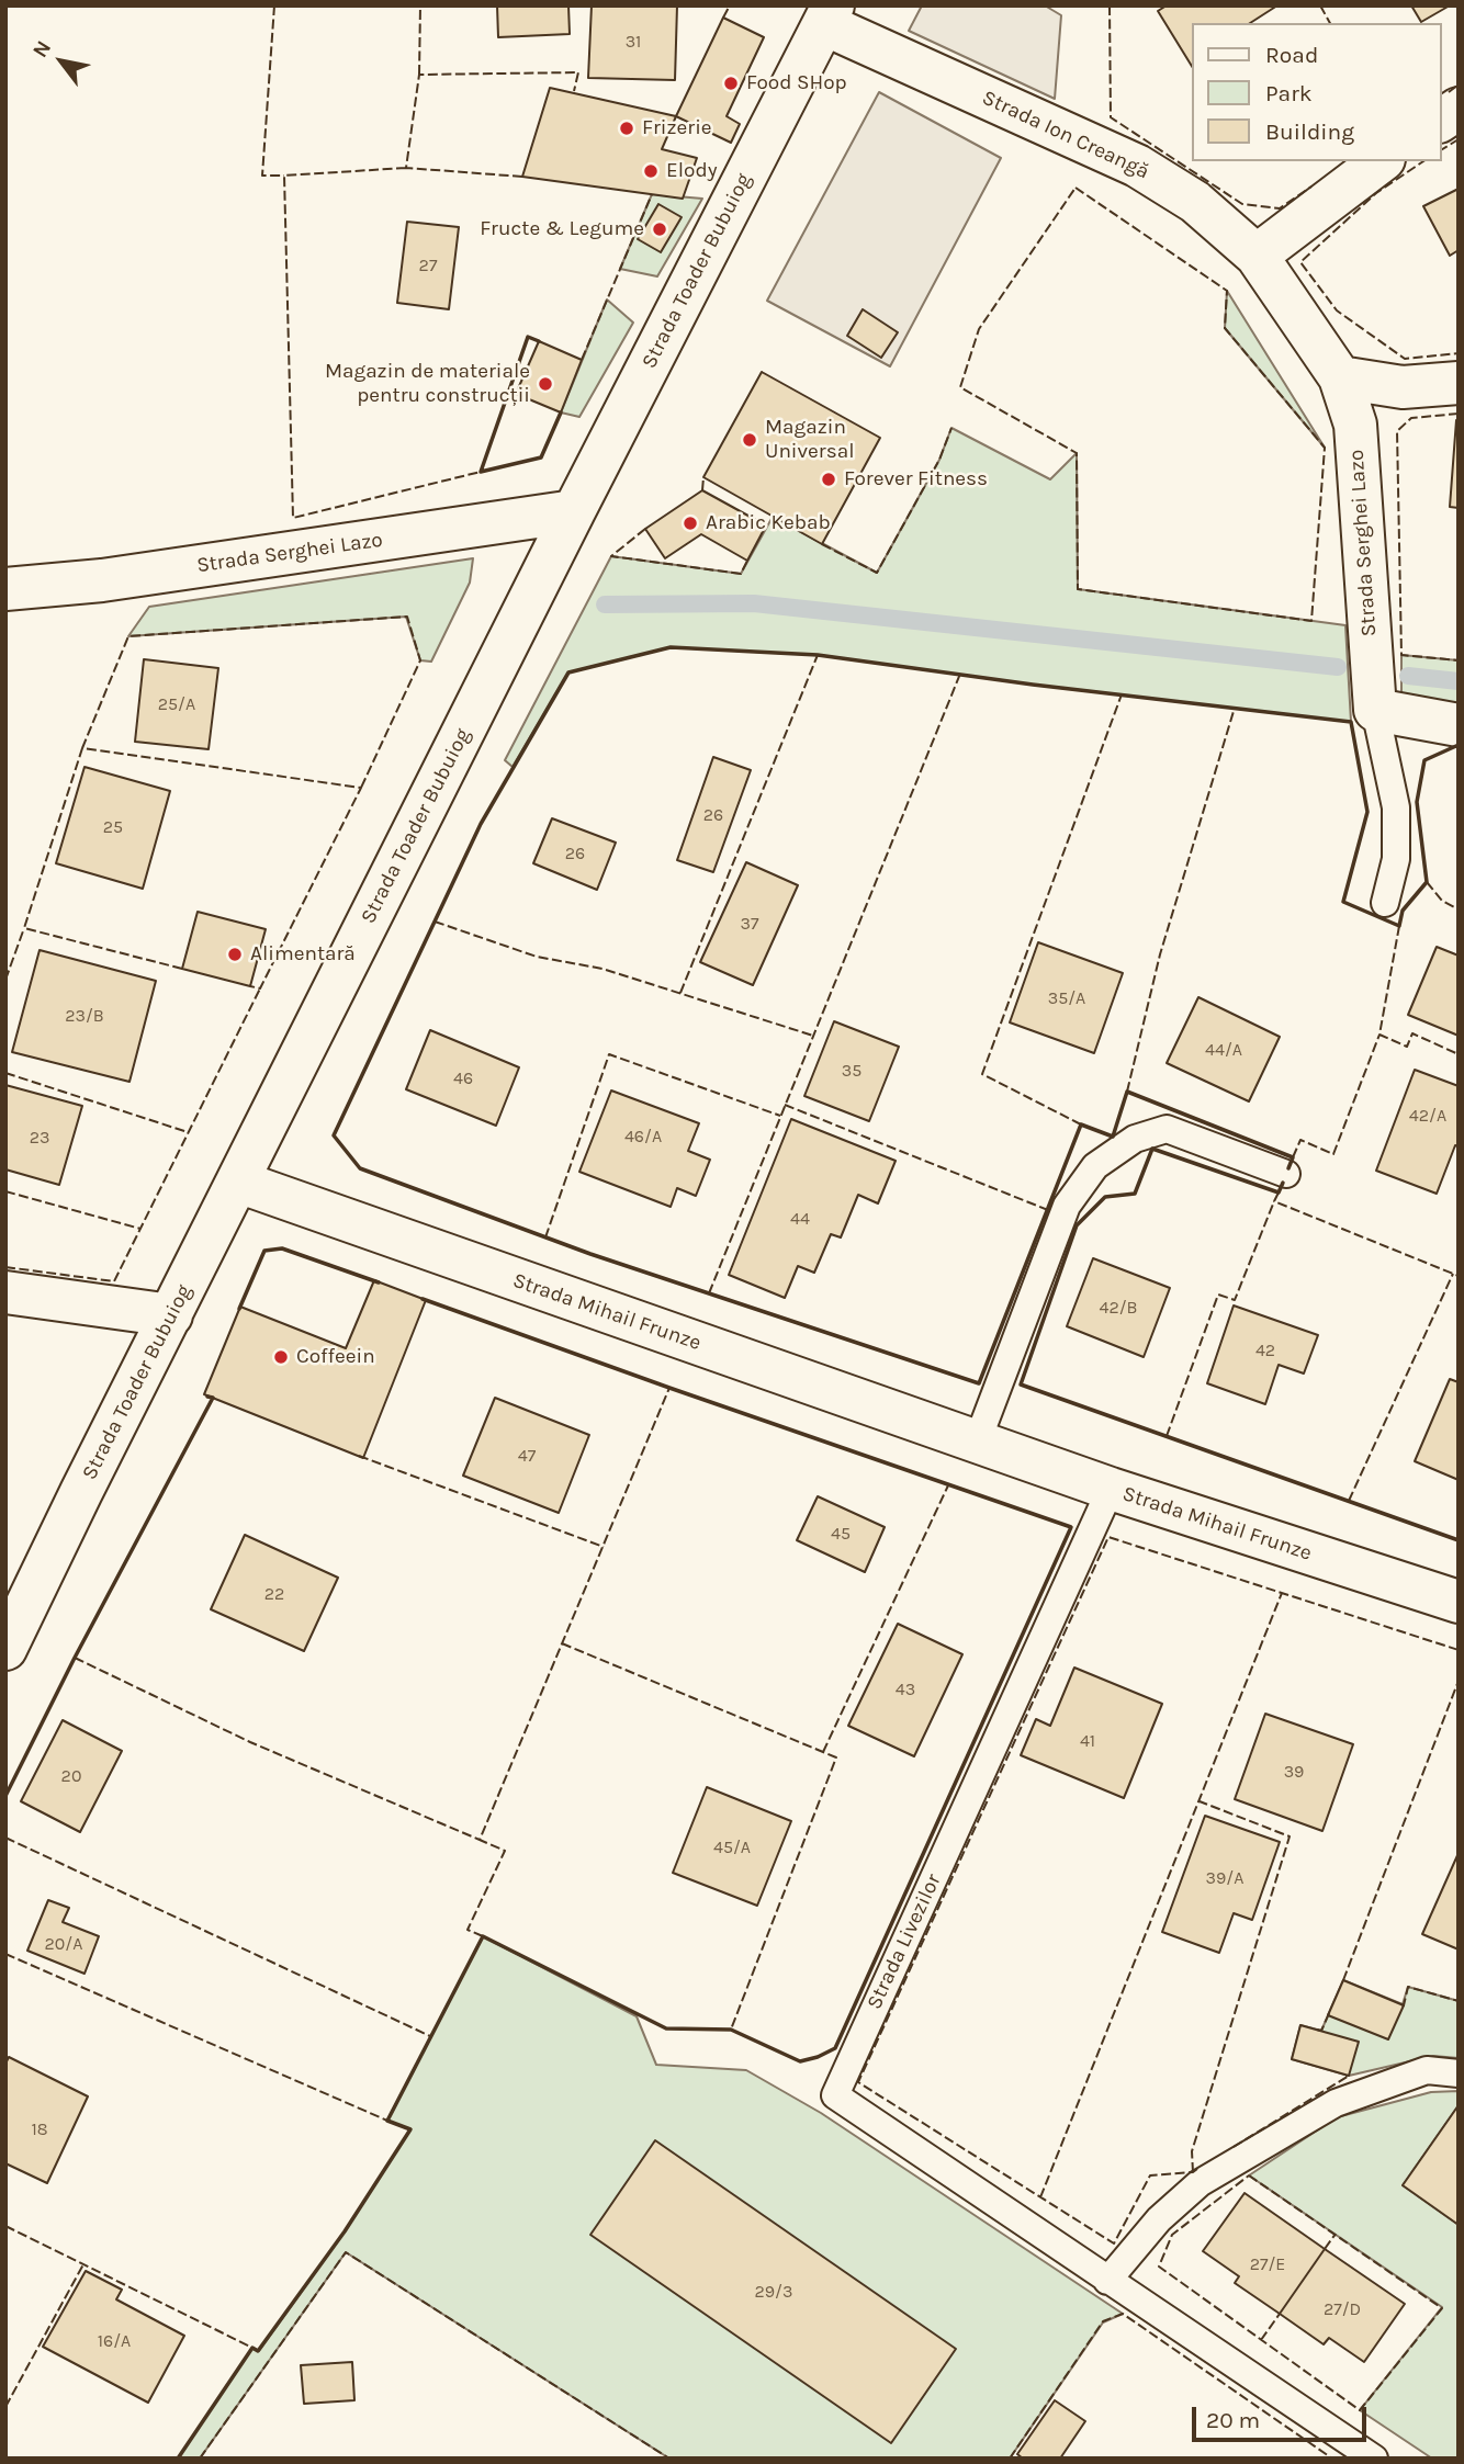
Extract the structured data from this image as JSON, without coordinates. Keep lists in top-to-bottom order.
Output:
{
  "streets": {
    "street": [
      "Strada Ion Creangă",
      "Strada Toader Bubuiog",
      "Strada Serghei Lazo",
      "Strada Mihail Frunze"
    ],
    "lane": ["Strada Livezilor"]
  },
  "crossings": [
    ["Strada Ion Creangă", "Strada Toader Bubuiog"],
    ["Strada Ion Creangă", "Strada Serghei Lazo"],
    ["Strada Toader Bubuiog", "Strada Serghei Lazo"],
    ["Strada Toader Bubuiog", "Strada Mihail Frunze"],
    ["Strada Mihail Frunze", "Strada Livezilor"]
  ],
  "places": [
    "Food SHop",
    "Frizerie",
    "Elody",
    "Fructe & Legume",
    "Magazin de materiale pentru construcții",
    "Magazin Universal",
    "Forever Fitness",
    "Arabic Kebab",
    "Alimentară",
    "Coffeein"
  ],
  "house_numbers": [
    "31",
    "27",
    "25/A",
    "26",
    "25",
    "26",
    "37",
    "35/A",
    "23/B",
    "44/A",
    "35",
    "46",
    "42/A",
    "46/A",
    "23",
    "44",
    "42/B",
    "42",
    "47",
    "45",
    "22",
    "43",
    "41",
    "39",
    "20",
    "45/A",
    "39/A",
    "20/A",
    "18",
    "27/E",
    "29/3",
    "27/D",
    "16/A"
  ],
  "legend": ["Road", "Park", "Building"],
  "scale_bar": "20 m",
  "north": "top left"
}
